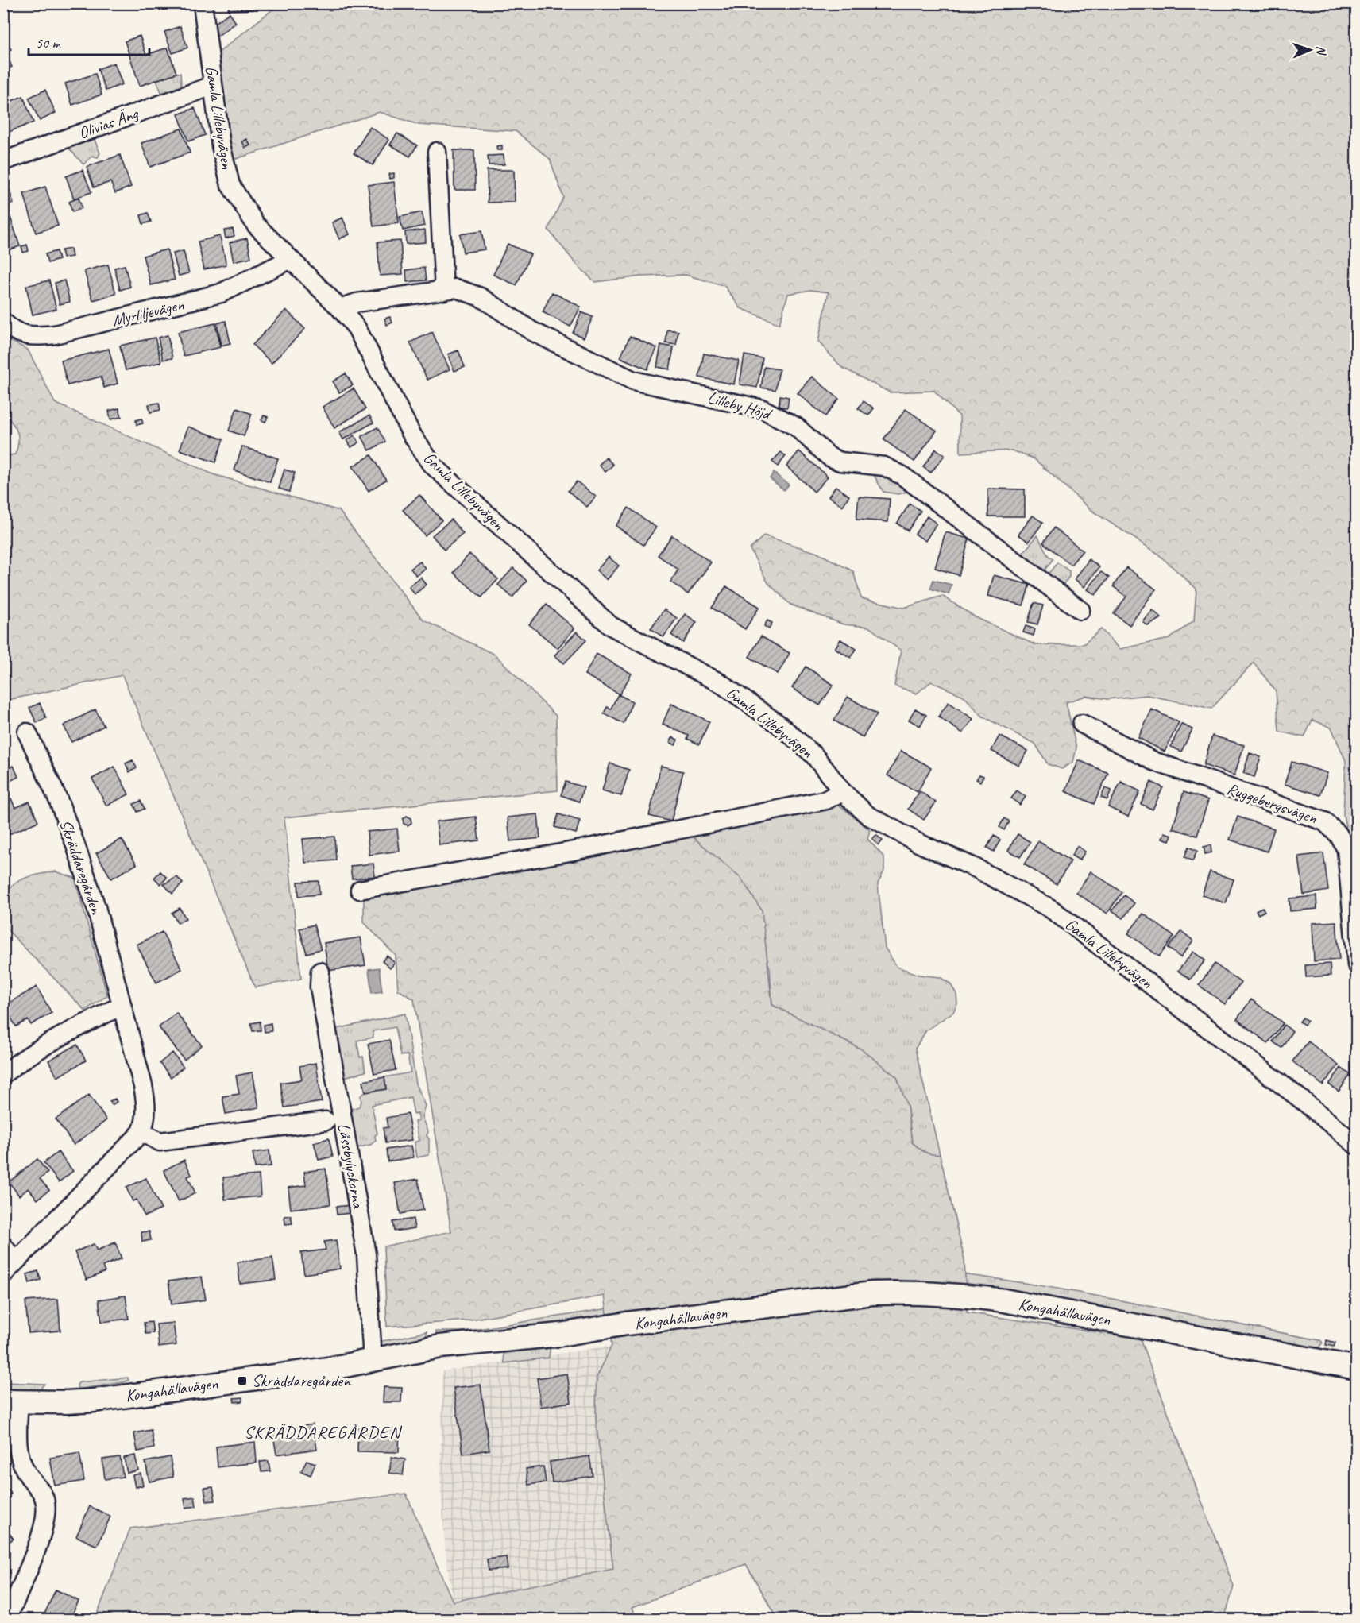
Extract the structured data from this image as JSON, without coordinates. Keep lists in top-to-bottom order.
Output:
{
  "streets": {
    "street": [
      "Gamla Lillebyvägen",
      "Olivias Äng",
      "Myrliljevägen",
      "Lilleby Höjd",
      "Ruggebergsvägen",
      "Skräddaregården",
      "Låssbylyckorna",
      "Kongahällavägen"
    ]
  },
  "crossings": [
    ["Gamla Lillebyvägen", "Olivias Äng"],
    ["Gamla Lillebyvägen", "Myrliljevägen"],
    ["Gamla Lillebyvägen", "Lilleby Höjd"],
    ["Låssbylyckorna", "Kongahällavägen"]
  ],
  "districts": ["SKRÄDDAREGÅRDEN"],
  "places": {
    "transit": ["Skräddaregården"]
  },
  "scale_bar": "50 m",
  "north": "right"
}
